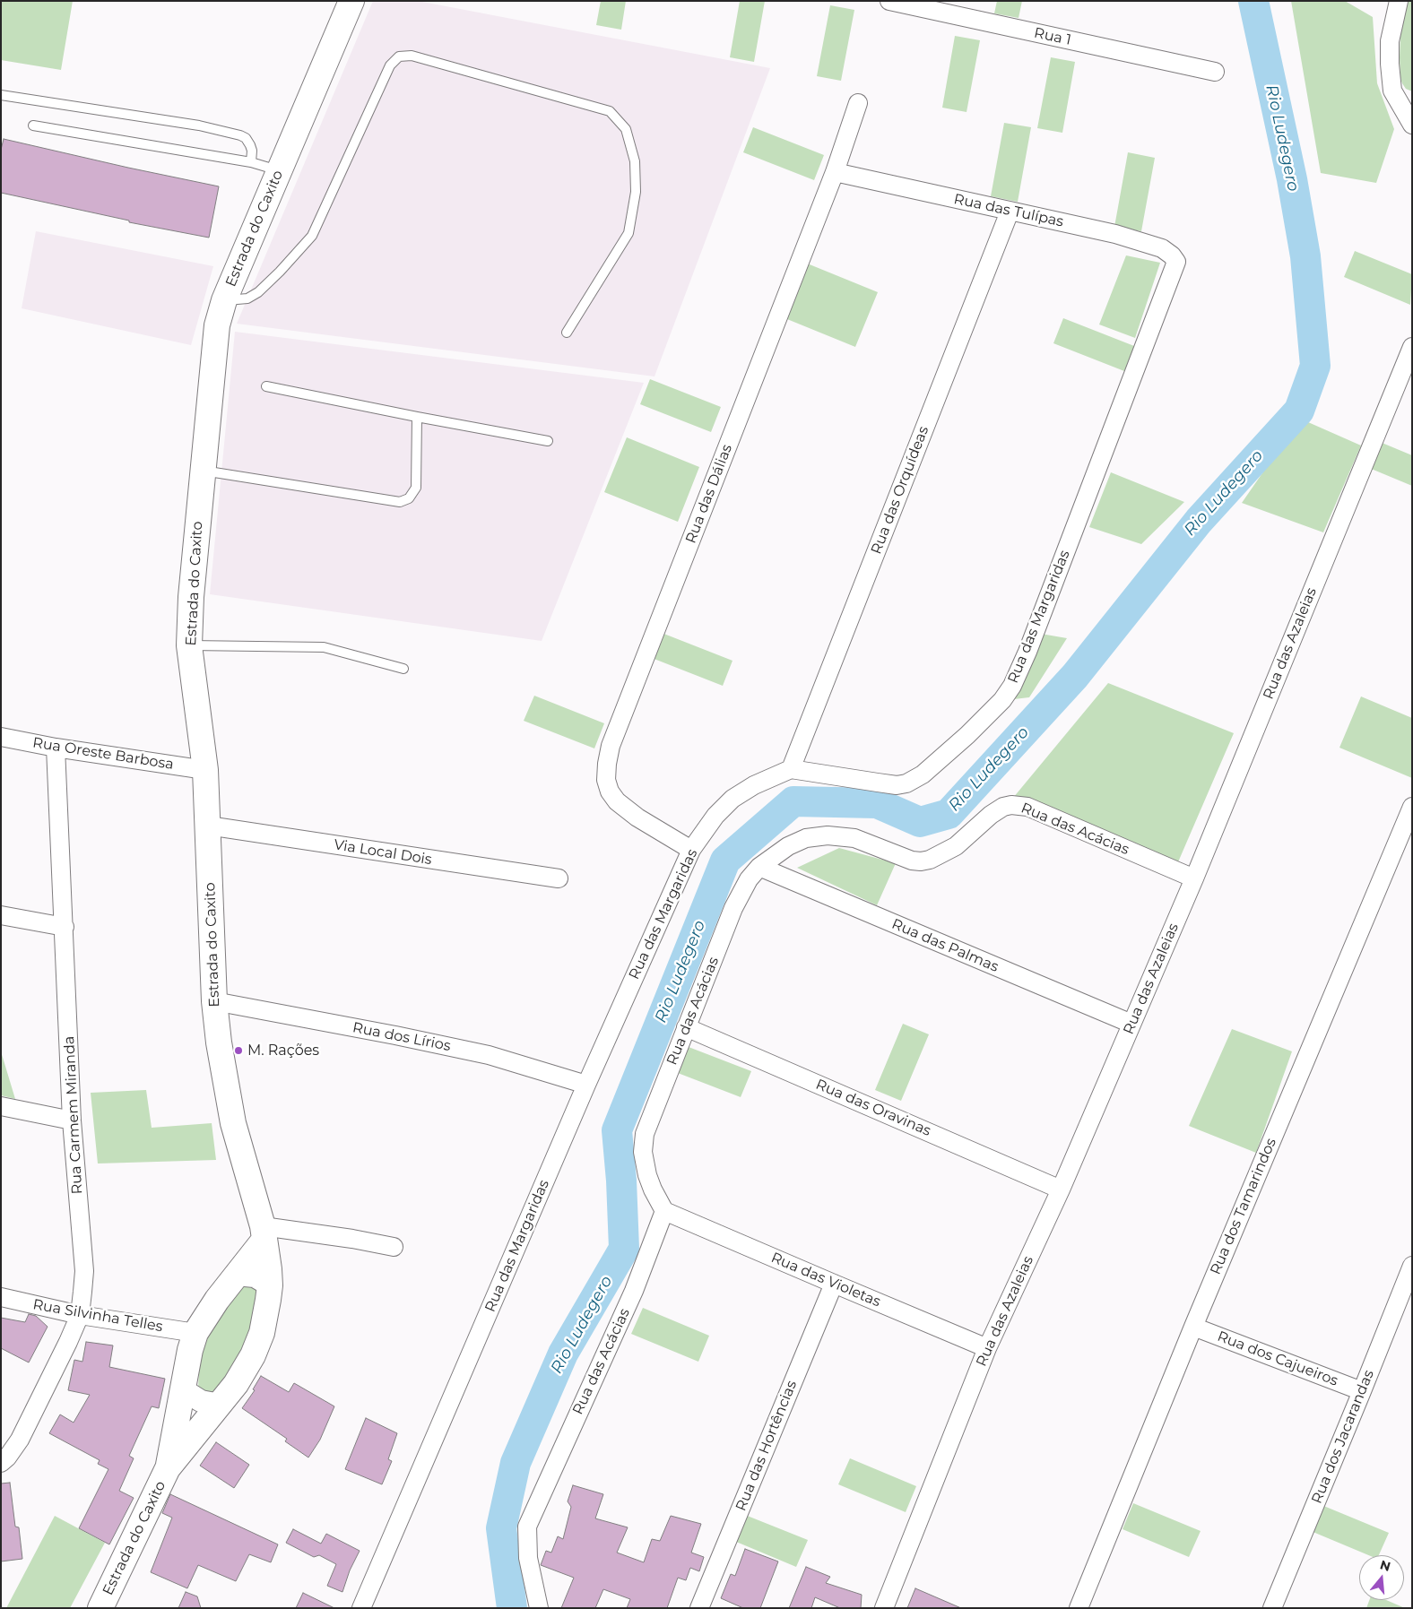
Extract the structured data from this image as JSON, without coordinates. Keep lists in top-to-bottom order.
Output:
{
  "streets": {
    "main road": ["Estrada do Caxito"],
    "street": [
      "Rua 1",
      "Rua das Tulípas",
      "Rua das Orquídeas",
      "Rua das Dálias",
      "Rua das Margaridas",
      "Rua das Azaleias",
      "Rua Oreste Barbosa",
      "Rua das Acácias",
      "Via Local Dois",
      "Rua das Palmas",
      "Rua dos Lírios",
      "Rua das Oravinas",
      "Rua Carmem Miranda",
      "Rua dos Tamarindos",
      "Rua das Violetas",
      "Rua Silvinha Telles",
      "Rua dos Cajueiros",
      "Rua dos Jacarandas",
      "Rua das Hortências"
    ]
  },
  "crossings": [
    ["Rua das Tulípas", "Rua das Orquídeas"],
    ["Rua das Tulípas", "Rua das Dálias"],
    ["Rua das Tulípas", "Rua das Margaridas"],
    ["Estrada do Caxito", "Rua Oreste Barbosa"],
    ["Estrada do Caxito", "Via Local Dois"],
    ["Estrada do Caxito", "Rua dos Lírios"],
    ["Estrada do Caxito", "Rua Silvinha Telles"],
    ["Rua das Orquídeas", "Rua das Margaridas"],
    ["Rua das Dálias", "Rua das Margaridas"],
    ["Rua das Margaridas", "Rua dos Lírios"],
    ["Rua das Azaleias", "Rua das Acácias"],
    ["Rua das Azaleias", "Rua das Palmas"],
    ["Rua das Azaleias", "Rua das Oravinas"],
    ["Rua das Azaleias", "Rua das Violetas"],
    ["Rua Oreste Barbosa", "Rua Carmem Miranda"],
    ["Rua das Acácias", "Rua das Palmas"],
    ["Rua das Acácias", "Rua das Oravinas"],
    ["Rua das Acácias", "Rua das Violetas"],
    ["Rua Carmem Miranda", "Rua Silvinha Telles"],
    ["Rua dos Tamarindos", "Rua dos Cajueiros"],
    ["Rua das Violetas", "Rua das Hortências"],
    ["Rua dos Cajueiros", "Rua dos Jacarandas"]
  ],
  "water": ["Rio Ludegero"],
  "places": ["M. Rações"],
  "north": "top"
}
